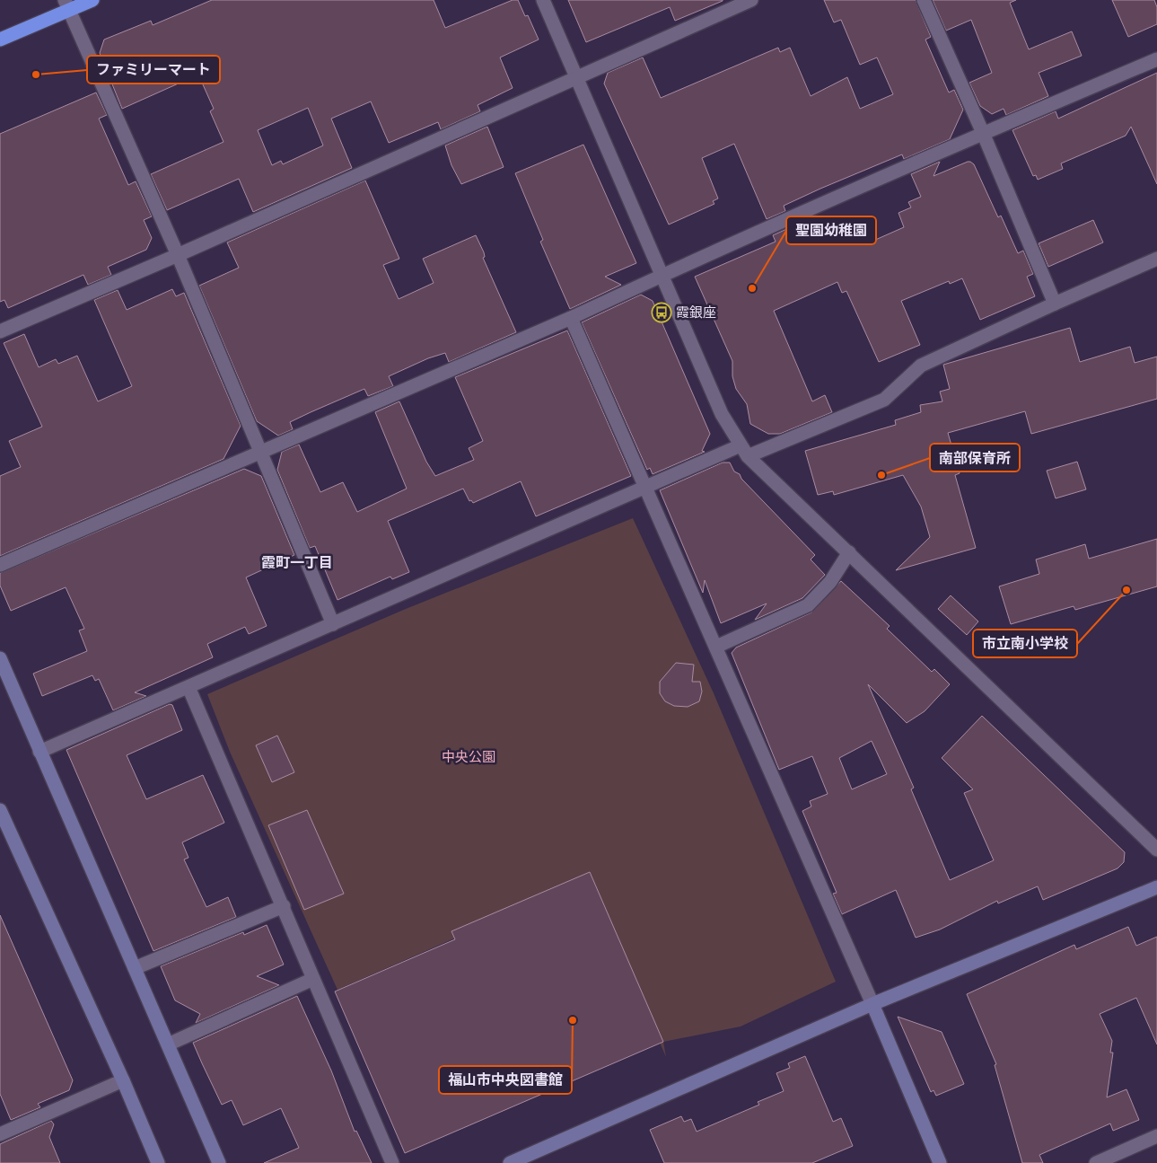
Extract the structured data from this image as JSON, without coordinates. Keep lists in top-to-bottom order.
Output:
{
  "districts": ["霞町一丁目"],
  "parks": ["中央公園"],
  "places": {
    "other": [
      "ファミリーマート",
      "聖園幼稚園",
      "南部保育所",
      "市立南小学校",
      "福山市中央図書館"
    ],
    "bus stop": ["霞銀座"]
  }
}
